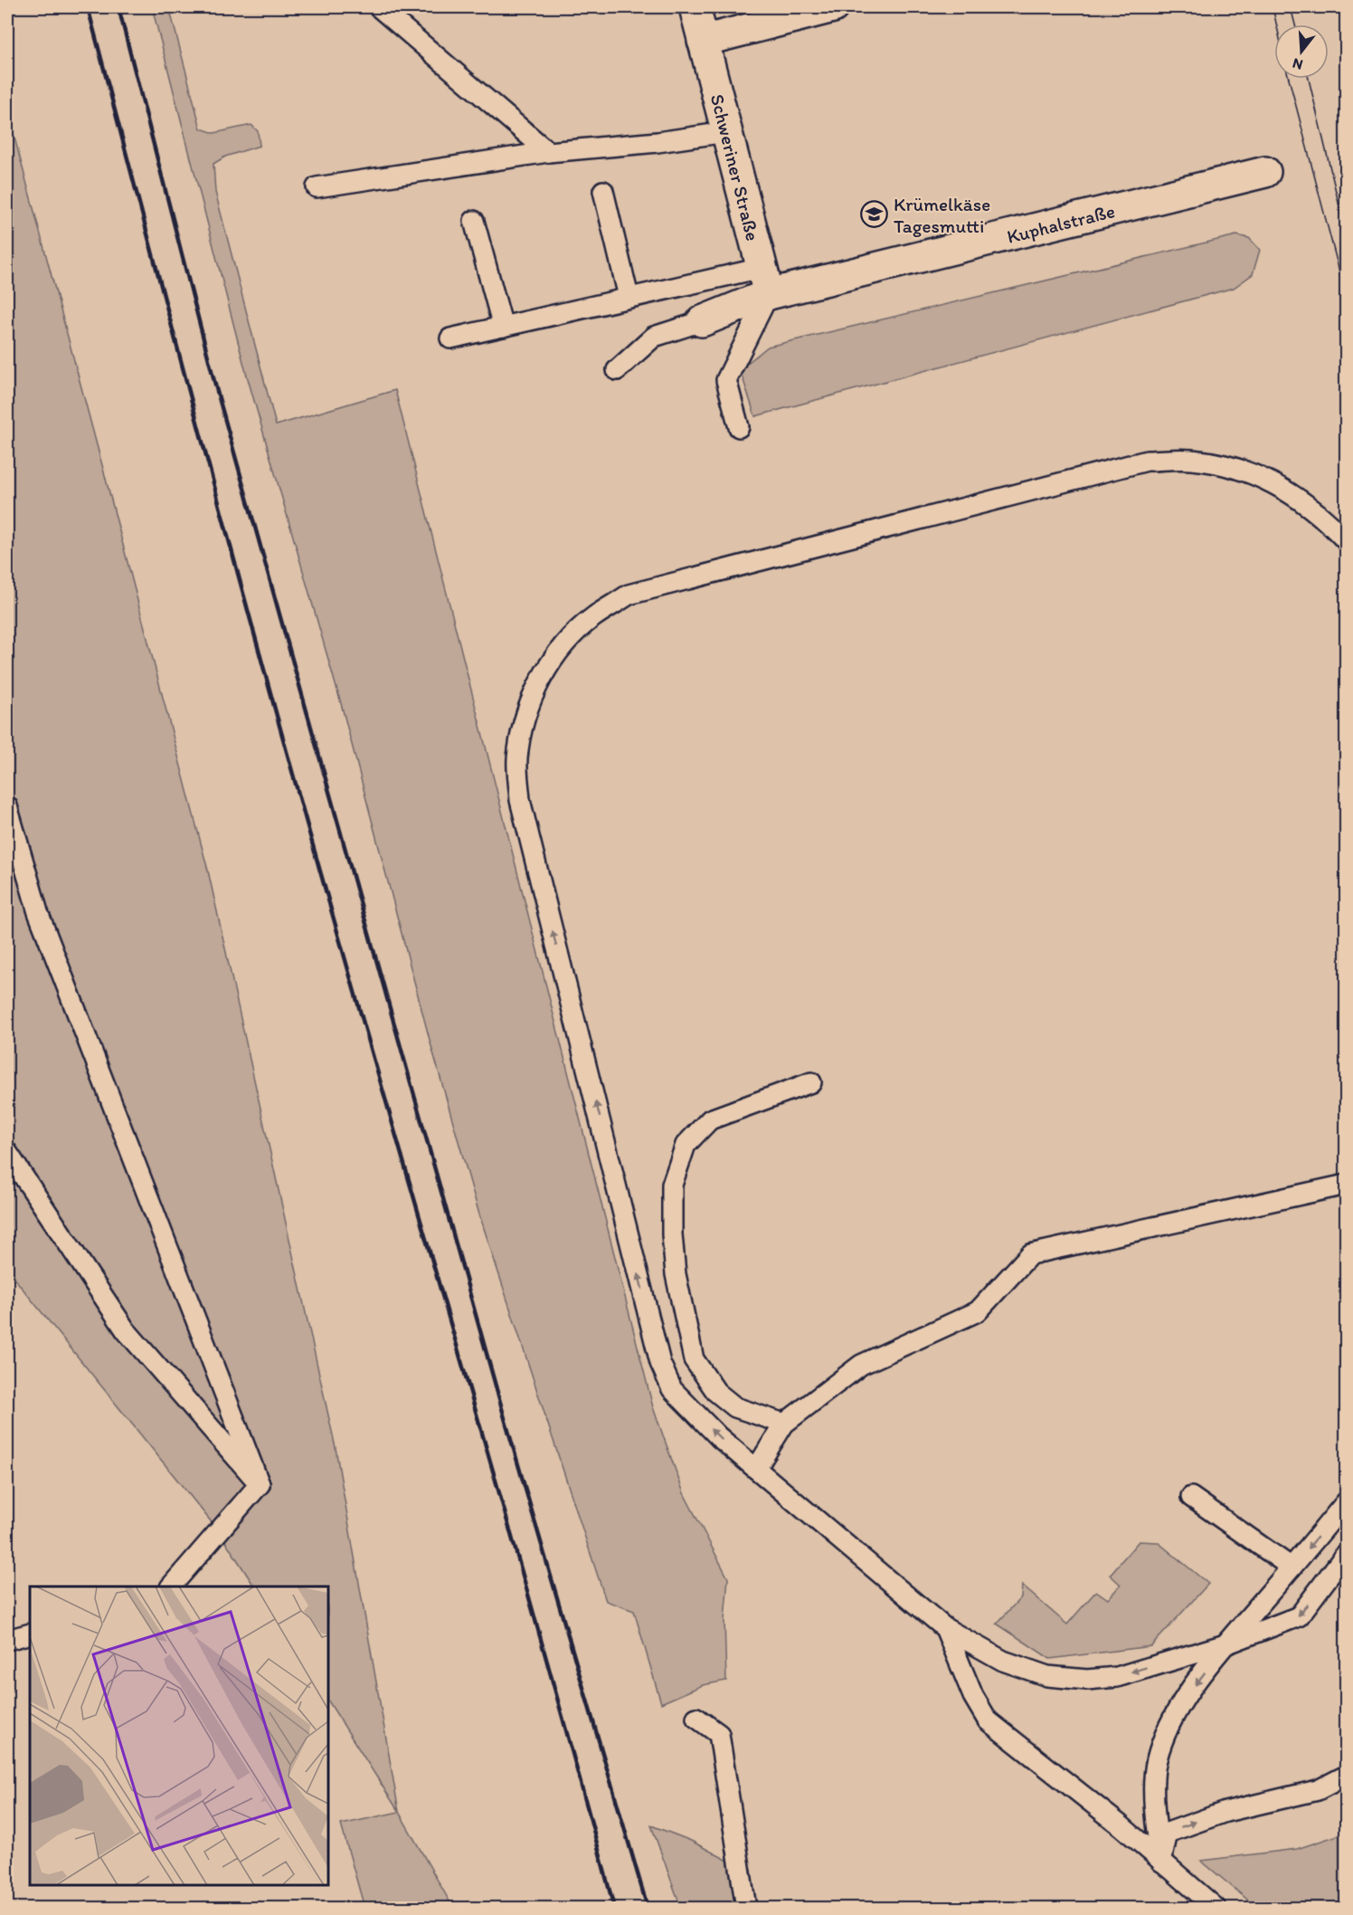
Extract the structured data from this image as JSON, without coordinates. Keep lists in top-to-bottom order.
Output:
{
  "streets": {
    "street": ["Schweriner Straße", "Kuphalstraße"]
  },
  "crossings": [
    ["Schweriner Straße", "Kuphalstraße"]
  ],
  "places": {
    "school or university": ["Krümelkäse Tagesmutti"]
  },
  "north": "bottom"
}
